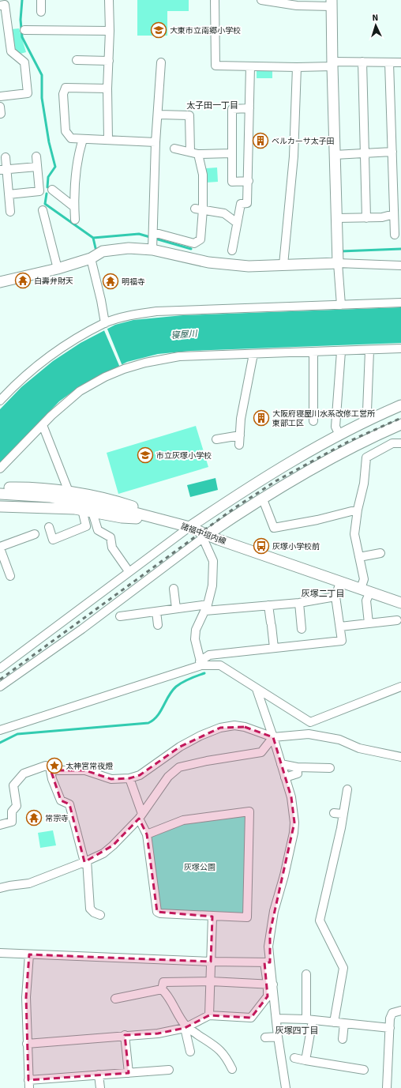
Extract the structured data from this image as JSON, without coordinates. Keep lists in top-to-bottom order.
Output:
{
  "streets": {
    "street": ["諸福中垣内線"]
  },
  "districts": ["太子田一丁目", "灰塚二丁目", "灰塚四丁目"],
  "water": ["寝屋川"],
  "parks": ["灰塚公園"],
  "places": {
    "school or university": ["大東市立南郷小学校", "市立灰塚小学校"],
    "building": ["ベルカーサ太子田", "大阪府寝屋川水系改修工営所 東部工区"],
    "temple": ["白壽弁財天", "明福寺", "常宗寺"],
    "bus stop": ["灰塚小学校前"],
    "place": ["太神宮常夜燈"]
  },
  "north": "top"
}
